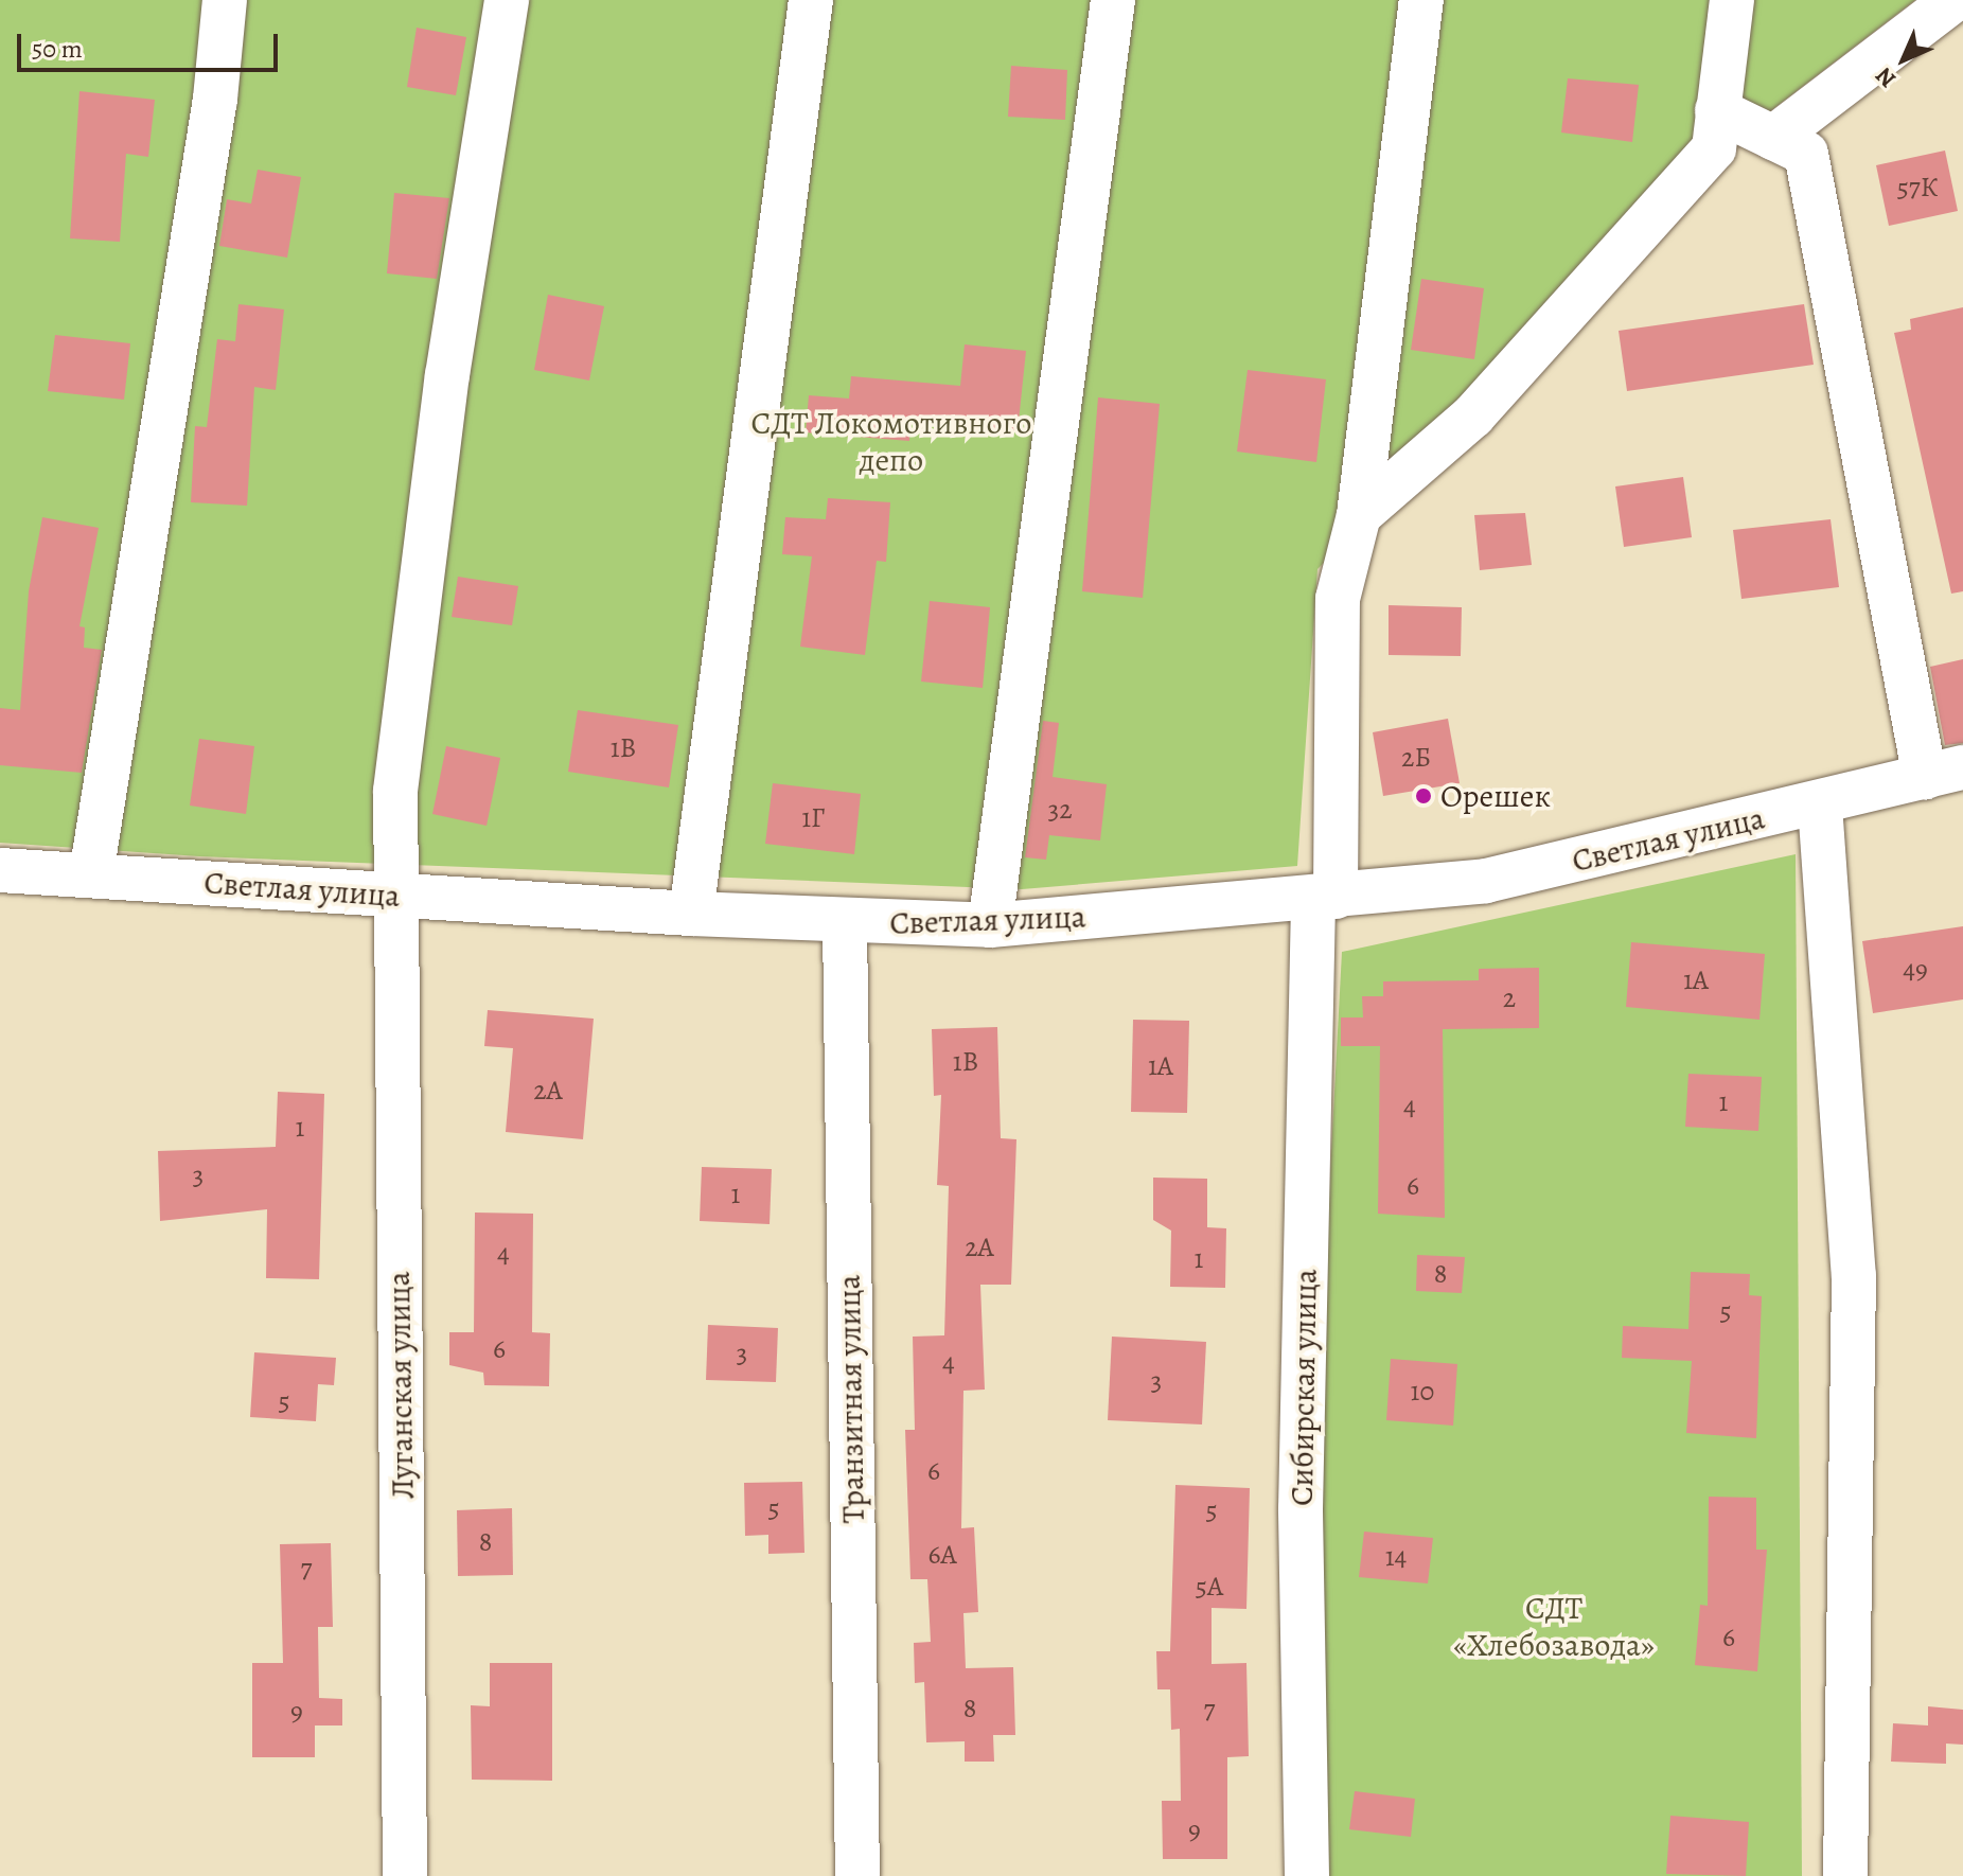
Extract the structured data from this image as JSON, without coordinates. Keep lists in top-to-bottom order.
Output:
{
  "streets": {
    "street": [
      "Светлая улица",
      "Луганская улица",
      "Сибирская улица",
      "Транзитная улица"
    ]
  },
  "crossings": [
    ["Светлая улица", "Луганская улица"],
    ["Светлая улица", "Сибирская улица"],
    ["Светлая улица", "Транзитная улица"]
  ],
  "parks": ["СДТ Локомотивного депо", "СДТ «Хлебозавода»"],
  "places": ["Орешек"],
  "house_numbers": [
    "57К",
    "1В",
    "2Б",
    "32",
    "1Г",
    "49",
    "1А",
    "2",
    "1В",
    "1А",
    "2А",
    "1",
    "4",
    "1",
    "3",
    "6",
    "1",
    "2А",
    "4",
    "1",
    "8",
    "5",
    "6",
    "3",
    "4",
    "3",
    "10",
    "5",
    "6",
    "5",
    "5",
    "8",
    "6А",
    "14",
    "7",
    "5А",
    "6",
    "8",
    "7",
    "9",
    "9"
  ],
  "scale_bar": "50 m",
  "north": "bottom left"
}
